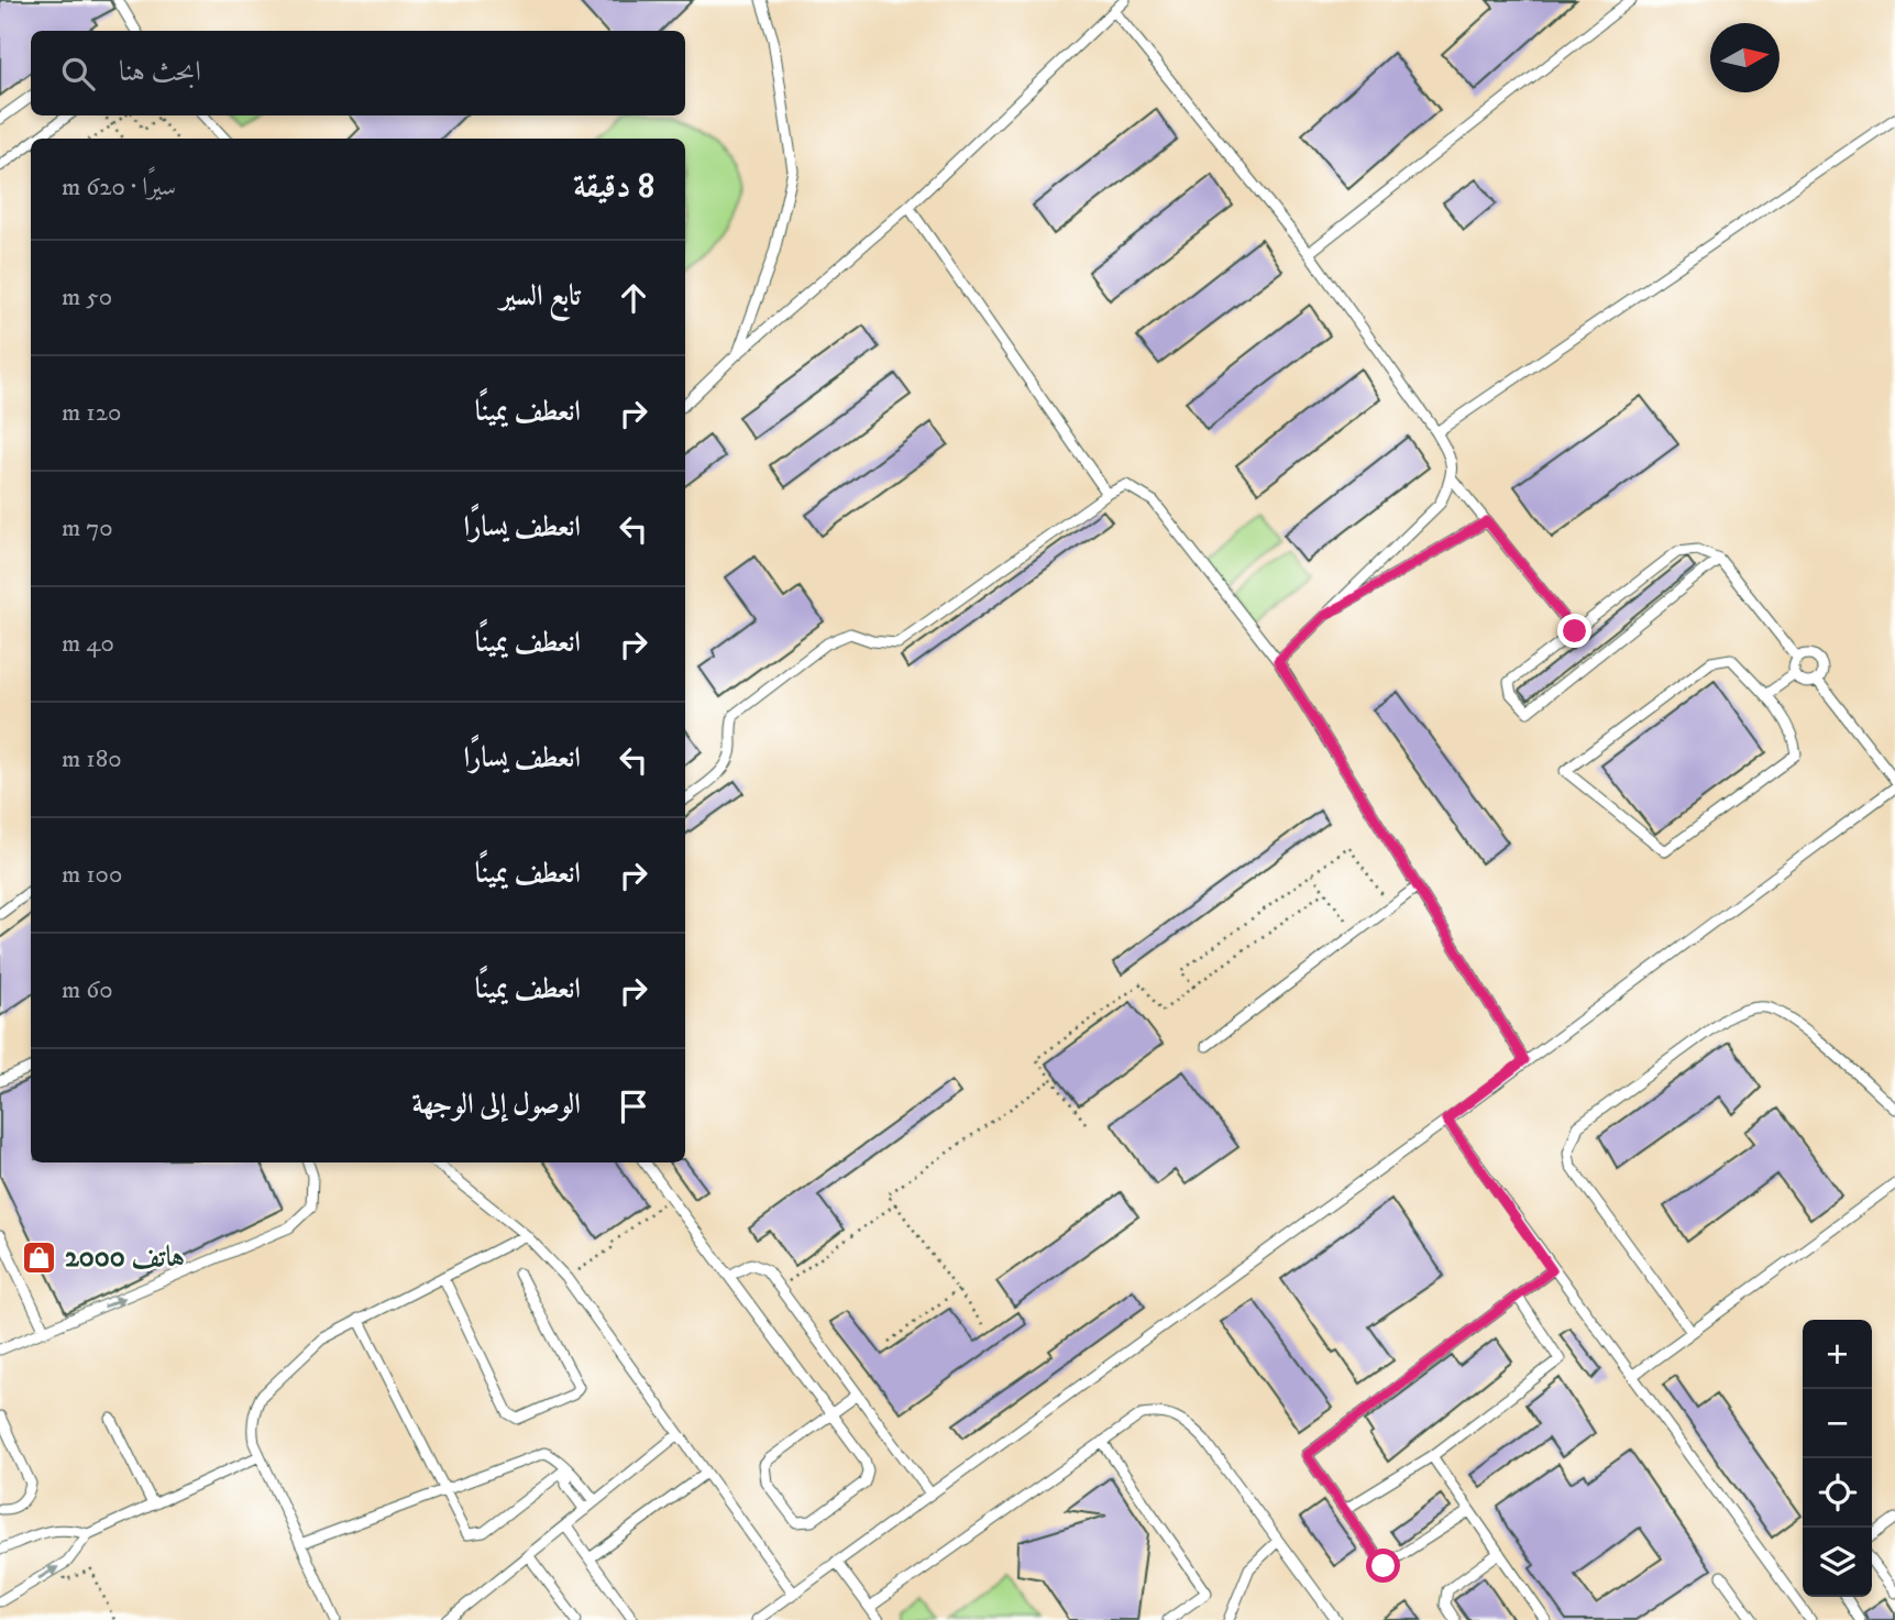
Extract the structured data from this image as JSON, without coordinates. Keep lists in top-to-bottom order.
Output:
{
  "places": {
    "shop": ["هاتف 2000"]
  },
  "north": "right",
  "page": {
    "search": "ابحث هنا",
    "heading": ["8 دقيقة", "سيرًا · 620 m"],
    "list": [
      ["تابع السير", "50 m"],
      ["انعطف يمينًا", "120 m"],
      ["انعطف يسارًا", "70 m"],
      ["انعطف يمينًا", "40 m"],
      ["انعطف يسارًا", "180 m"],
      ["انعطف يمينًا", "100 m"],
      ["انعطف يمينًا", "60 m"],
      "الوصول إلى الوجهة"
    ],
    "map_buttons": ["+", "−"]
  }
}
